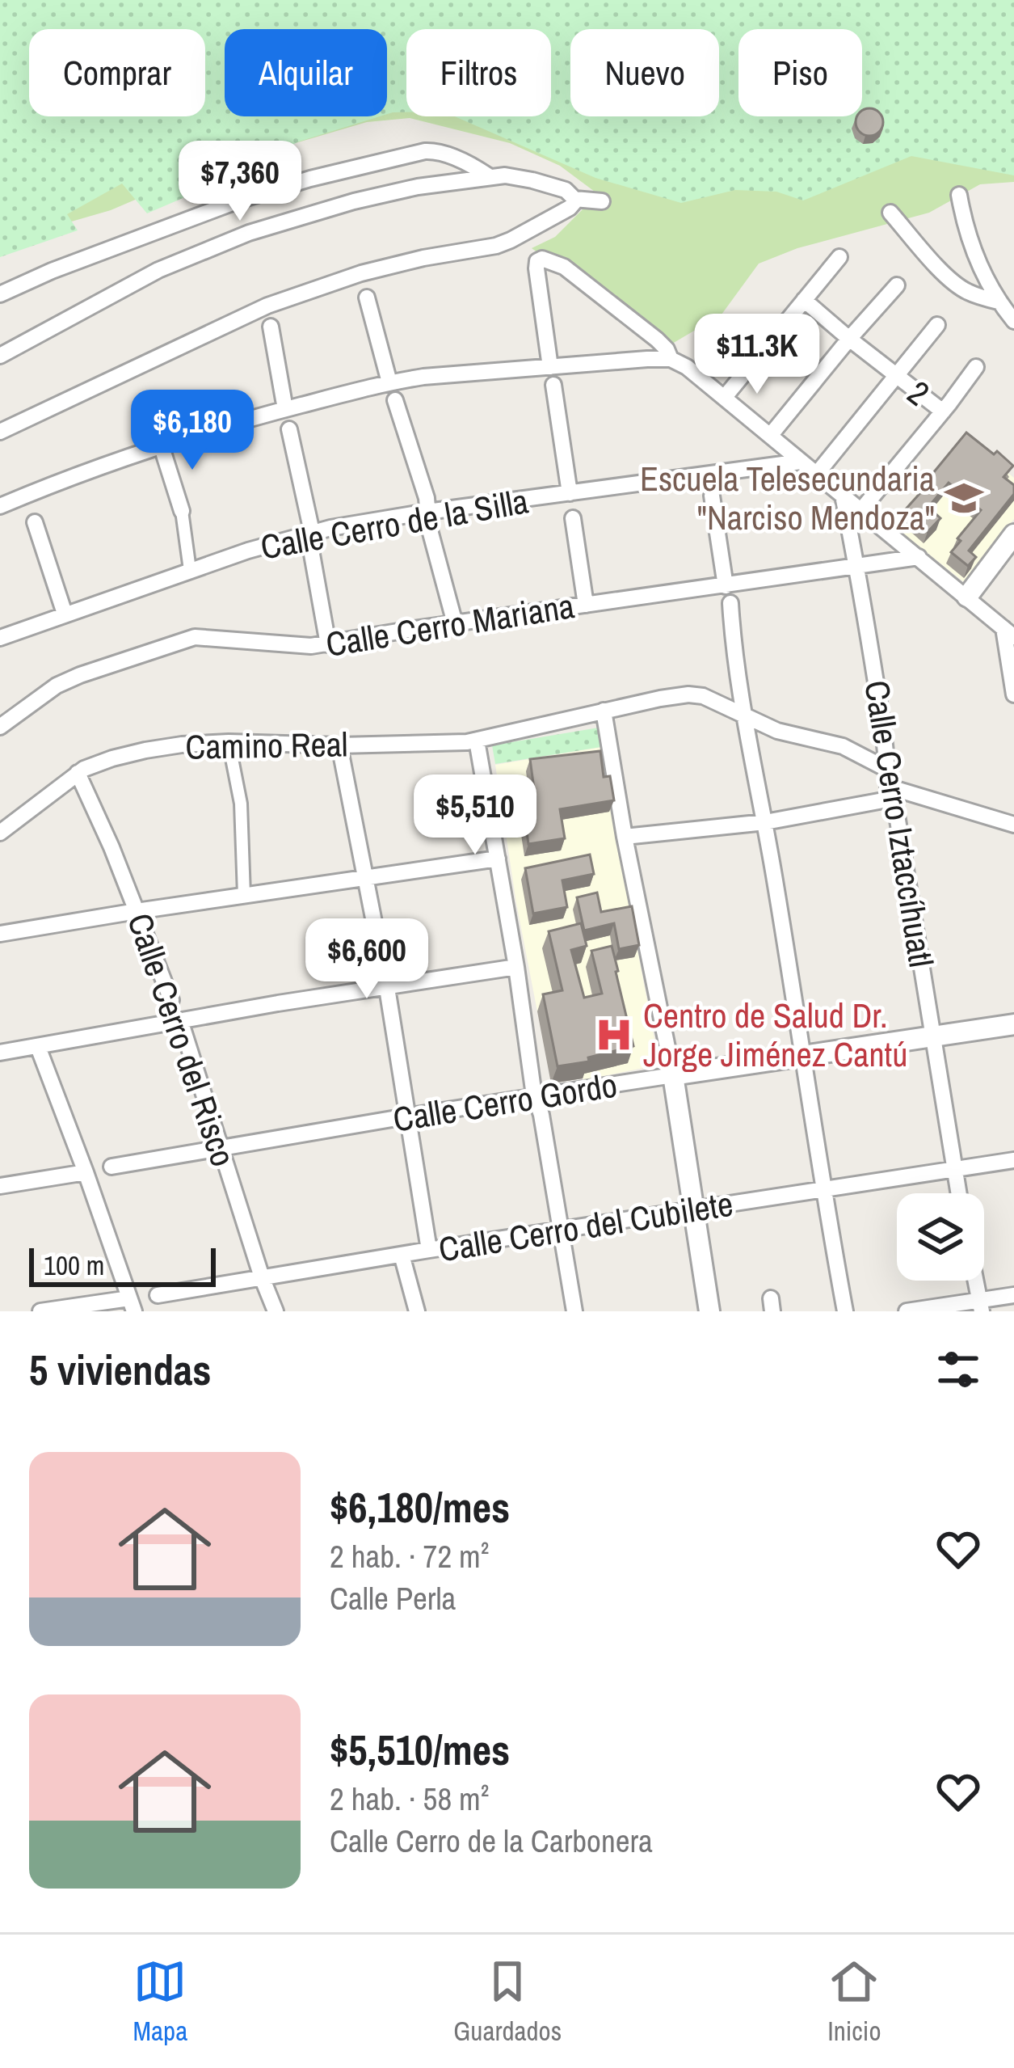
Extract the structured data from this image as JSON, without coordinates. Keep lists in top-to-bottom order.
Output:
{
  "streets": {
    "street": [
      "2",
      "Calle Cerro de la Silla",
      "Calle Cerro Mariana",
      "Camino Real",
      "Calle Cerro Iztaccíhuatl",
      "Calle Cerro del Risco",
      "Calle Cerro Gordo",
      "Calle Cerro del Cubilete"
    ]
  },
  "crossings": [
    ["Calle Cerro Mariana", "Calle Cerro Iztaccíhuatl"],
    ["Camino Real", "Calle Cerro Iztaccíhuatl"],
    ["Camino Real", "Calle Cerro del Risco"],
    ["Calle Cerro Iztaccíhuatl", "Calle Cerro Gordo"],
    ["Calle Cerro Iztaccíhuatl", "Calle Cerro del Cubilete"],
    ["Calle Cerro del Risco", "Calle Cerro Gordo"],
    ["Calle Cerro del Risco", "Calle Cerro del Cubilete"]
  ],
  "places": {
    "school or university": ["Escuela Telesecundaria \"Narciso Mendoza\""],
    "hospital": ["Centro de Salud Dr. Jorge Jiménez Cantú"]
  },
  "scale_bar": "100 m",
  "page": {
    "chip": [
      "Comprar",
      "Alquilar",
      "Filtros",
      "Nuevo",
      "Piso"
    ],
    "price": [
      "$7,360",
      "$11.3K",
      "$6,180",
      "$5,510",
      "$6,600"
    ],
    "scale": "100 m",
    "heading": "5 viviendas",
    "list": [
      {
        "name": "$6,180/mes",
        "note": "2 hab. · 72 m² · Calle Perla"
      },
      {
        "name": "$5,510/mes",
        "note": "2 hab. · 58 m² · Calle Cerro de la Carbonera"
      }
    ],
    "tabs": ["Mapa", "Guardados", "Inicio"]
  }
}
